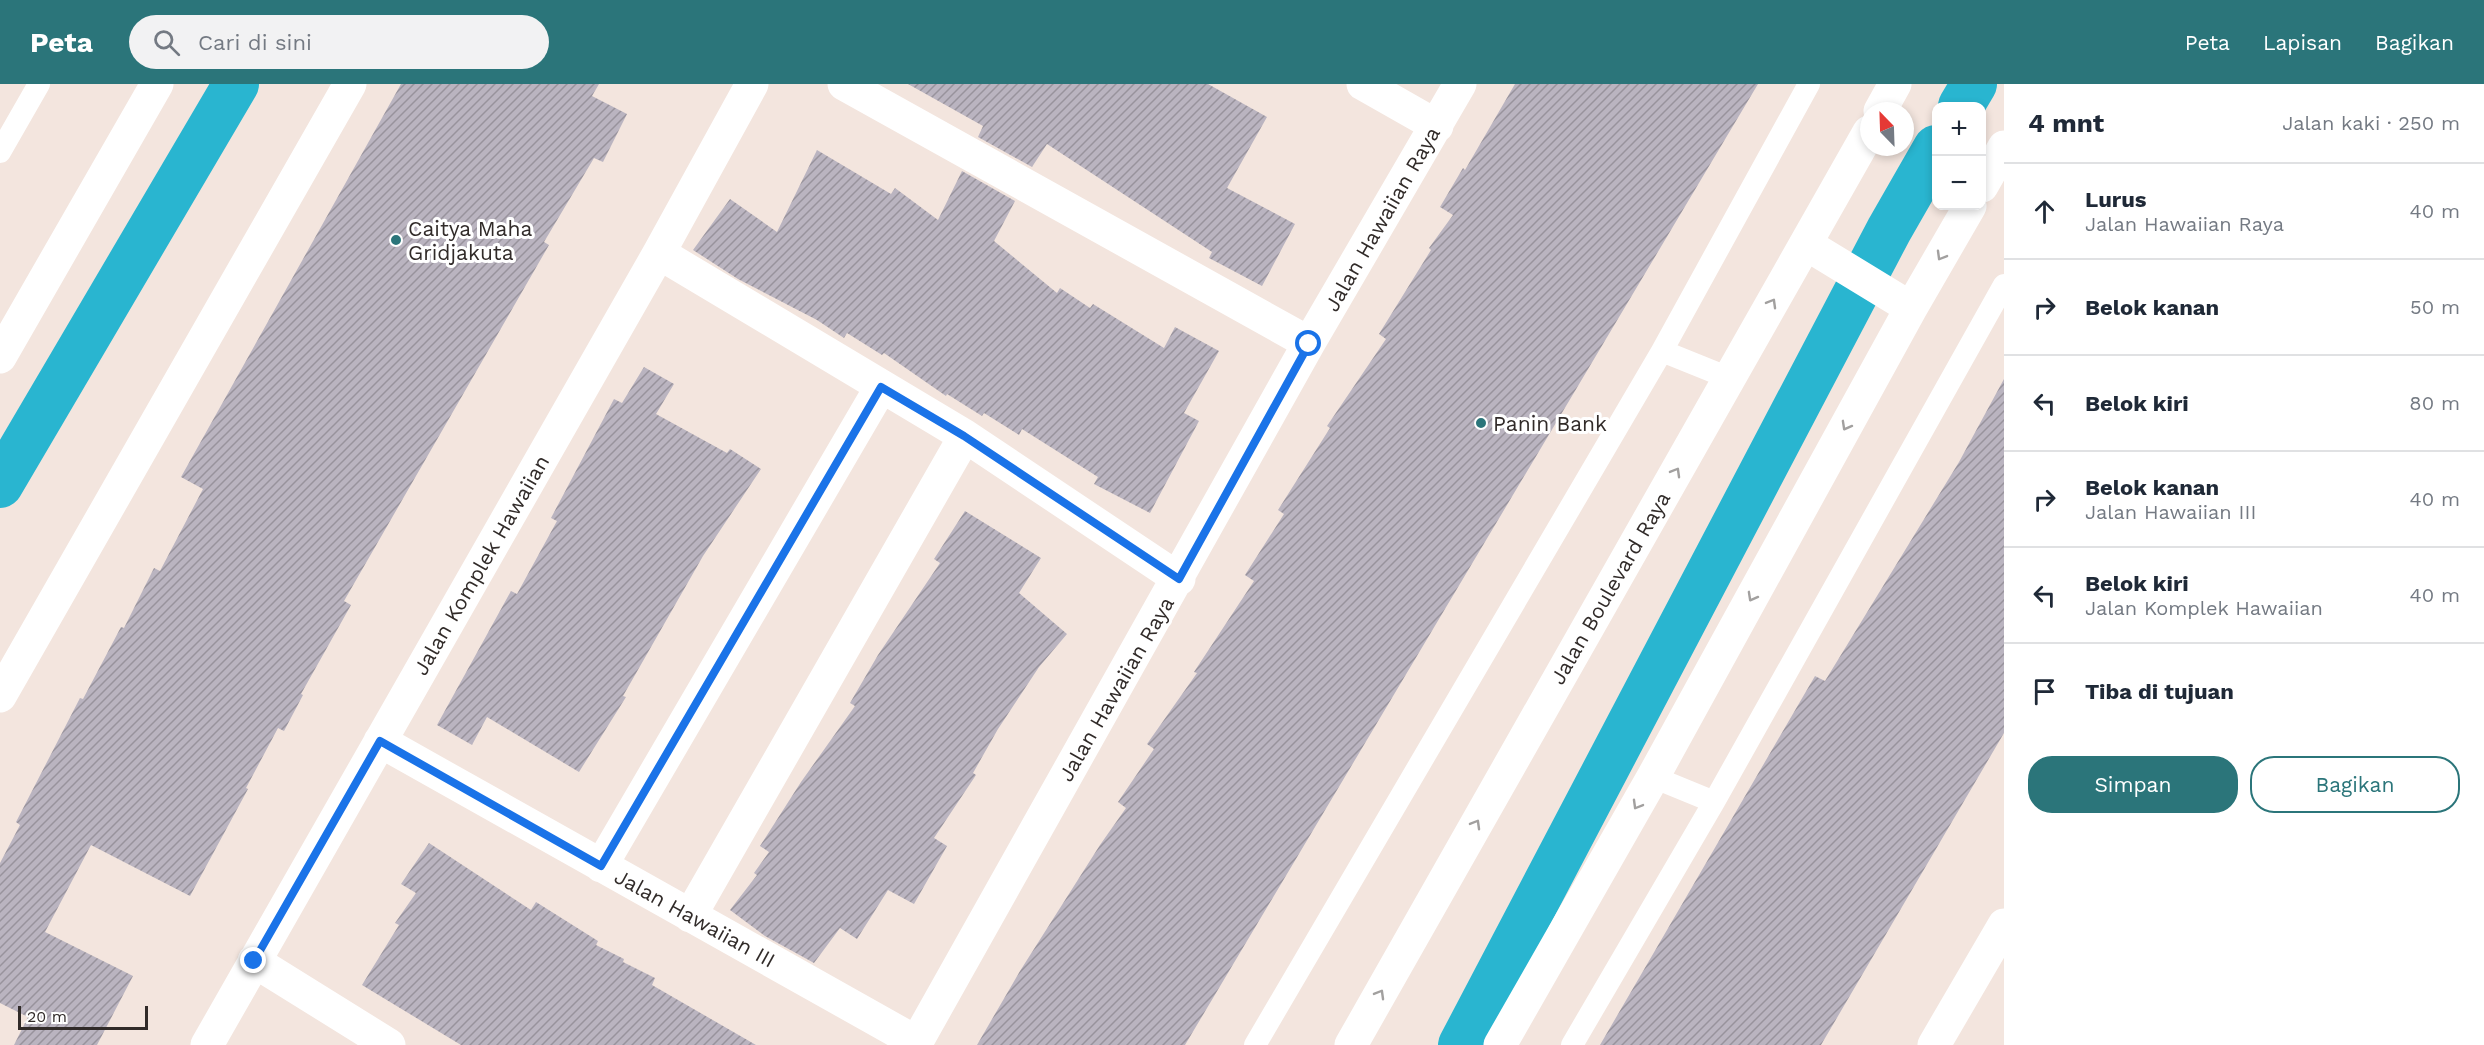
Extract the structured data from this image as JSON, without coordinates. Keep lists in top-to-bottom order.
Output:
{
  "streets": {
    "street": [
      "Jalan Hawaiian Raya",
      "Jalan Komplek Hawaiian",
      "Jalan Boulevard Raya",
      "Jalan Hawaiian III"
    ]
  },
  "crossings": [
    ["Jalan Hawaiian Raya", "Jalan Hawaiian III"],
    ["Jalan Komplek Hawaiian", "Jalan Hawaiian III"]
  ],
  "places": ["Caitya Maha Gridjakuta", "Panin Bank"],
  "scale_bar": "20 m",
  "north": "top left",
  "page": {
    "header": "Peta",
    "search": "Cari di sini",
    "nav": ["Peta", "Lapisan", "Bagikan"],
    "heading": ["4 mnt", "Jalan kaki · 250 m"],
    "map_buttons": ["+", "−"],
    "list": [
      ["Lurus", "Jalan Hawaiian Raya", "40 m"],
      ["Belok kanan", "50 m"],
      ["Belok kiri", "80 m"],
      ["Belok kanan", "Jalan Hawaiian III", "40 m"],
      ["Belok kiri", "Jalan Komplek Hawaiian", "40 m"],
      "Tiba di tujuan"
    ],
    "buttons": ["Simpan", "Bagikan"],
    "scale": "20 m"
  }
}
